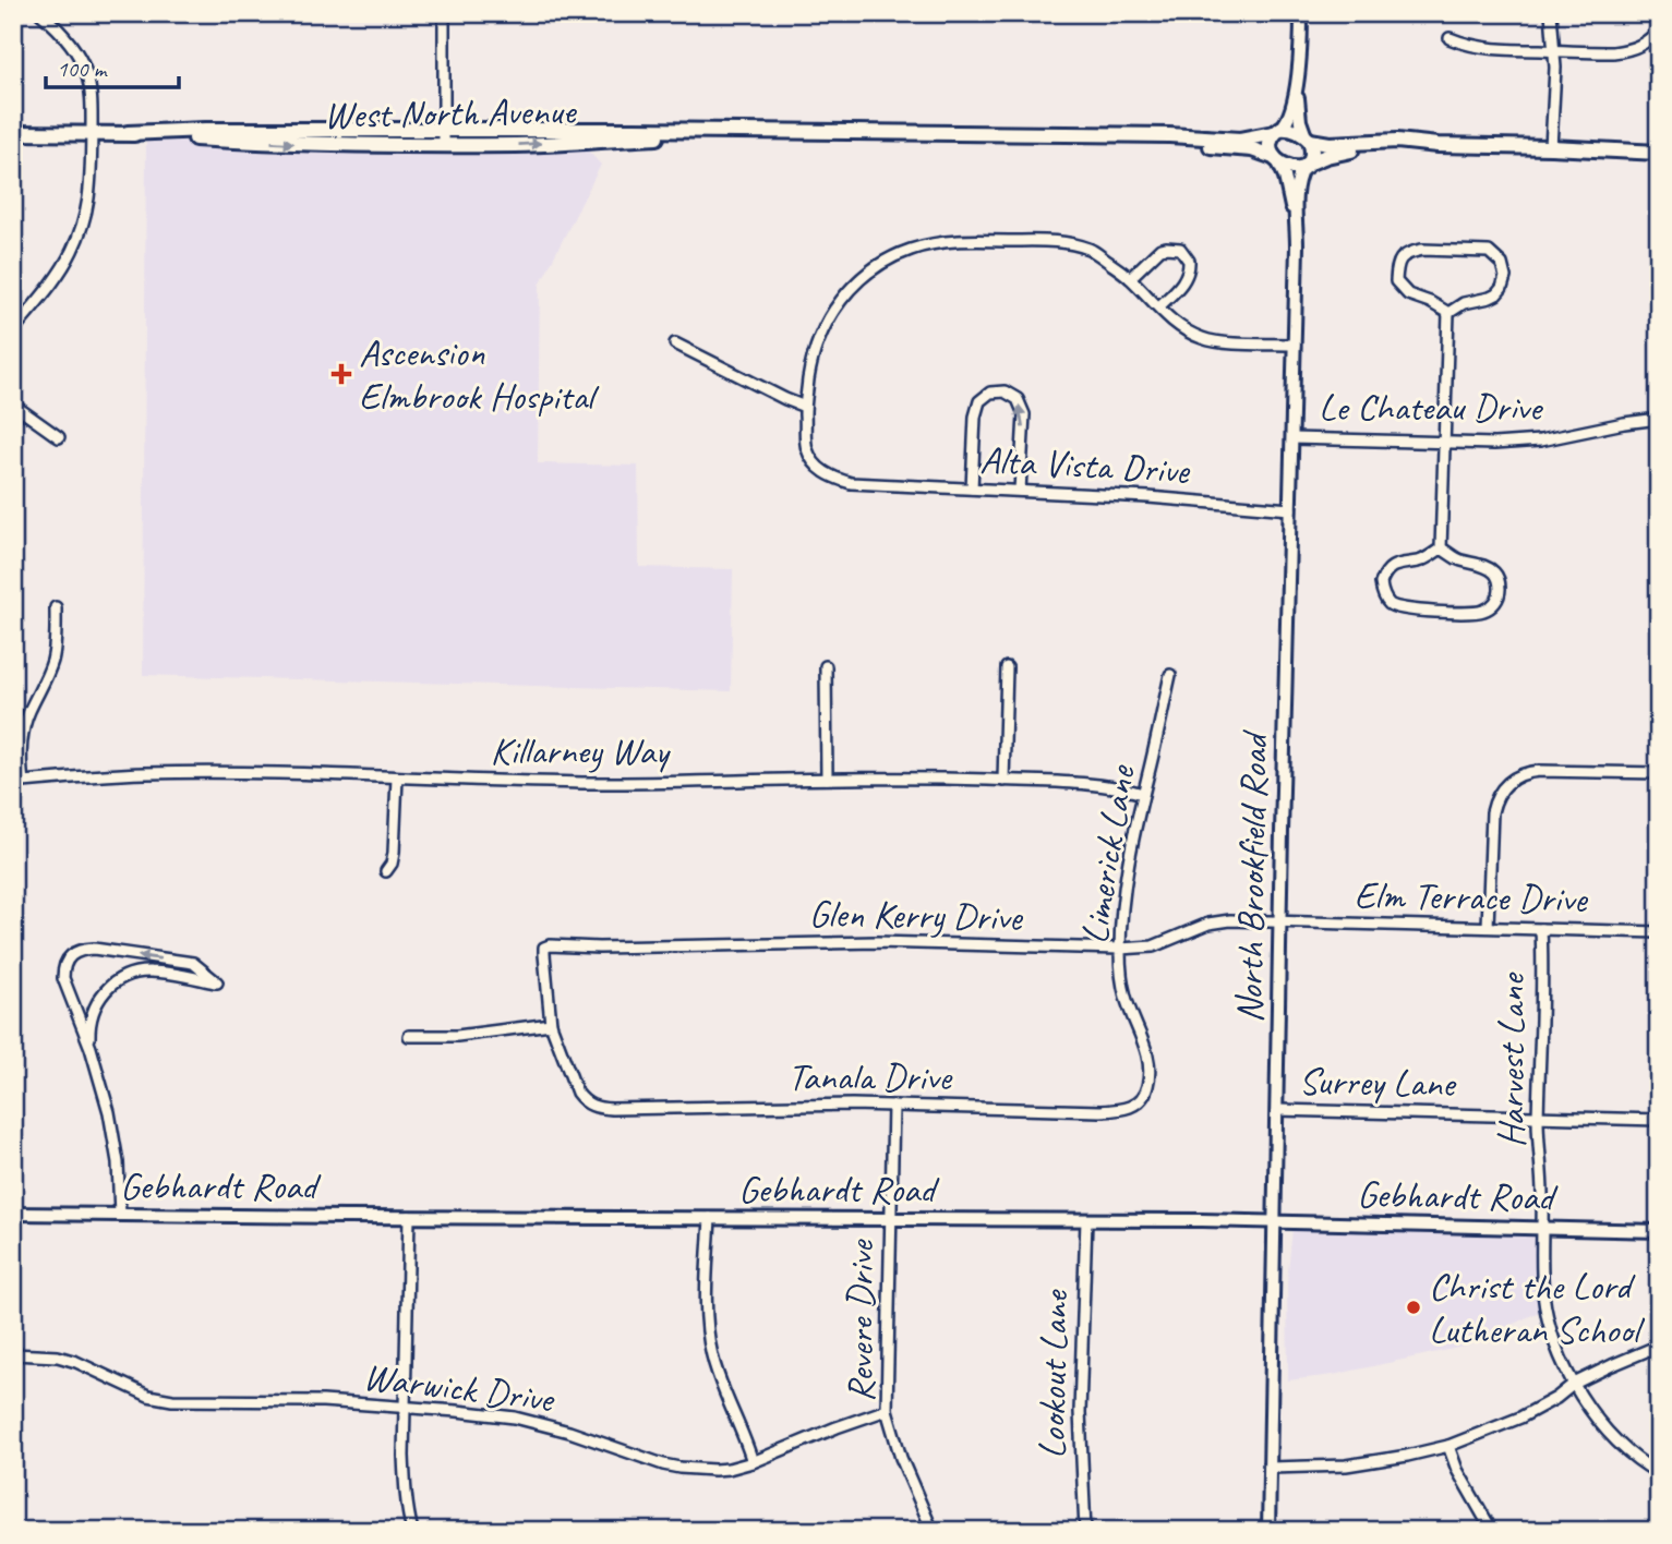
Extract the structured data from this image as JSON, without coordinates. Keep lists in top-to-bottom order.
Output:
{
  "streets": {
    "main road": ["West North Avenue"],
    "street": [
      "Le Chateau Drive",
      "Alta Vista Drive",
      "Killarney Way",
      "Limerick Lane",
      "North Brookfield Road",
      "Elm Terrace Drive",
      "Glen Kerry Drive",
      "Harvest Lane",
      "Tanala Drive",
      "Surrey Lane",
      "Gebhardt Road",
      "Revere Drive",
      "Lookout Lane",
      "Warwick Drive"
    ]
  },
  "crossings": [
    ["West North Avenue", "North Brookfield Road"],
    ["Le Chateau Drive", "North Brookfield Road"],
    ["Alta Vista Drive", "North Brookfield Road"],
    ["Killarney Way", "Limerick Lane"],
    ["Limerick Lane", "Glen Kerry Drive"],
    ["Limerick Lane", "Tanala Drive"],
    ["North Brookfield Road", "Elm Terrace Drive"],
    ["North Brookfield Road", "Glen Kerry Drive"],
    ["North Brookfield Road", "Surrey Lane"],
    ["North Brookfield Road", "Gebhardt Road"],
    ["Elm Terrace Drive", "Glen Kerry Drive"],
    ["Elm Terrace Drive", "Harvest Lane"],
    ["Glen Kerry Drive", "Tanala Drive"],
    ["Harvest Lane", "Surrey Lane"],
    ["Harvest Lane", "Gebhardt Road"],
    ["Tanala Drive", "Revere Drive"],
    ["Gebhardt Road", "Revere Drive"],
    ["Gebhardt Road", "Lookout Lane"],
    ["Revere Drive", "Warwick Drive"]
  ],
  "places": {
    "health": ["Ascension Elmbrook Hospital"],
    "other": ["Christ the Lord Lutheran School"]
  },
  "scale_bar": "100 m"
}
